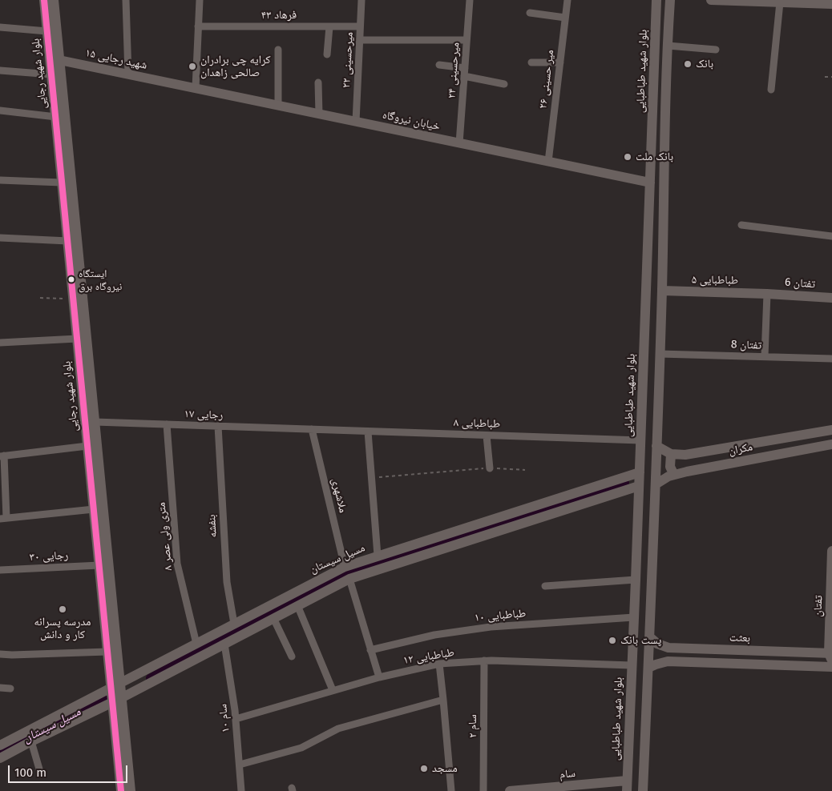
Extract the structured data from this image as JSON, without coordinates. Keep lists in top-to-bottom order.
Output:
{
  "streets": {
    "main road": [
      "شهید رجایی ۱۵",
      "بلوار شهید طباطبایی",
      "بلوار شهید رجایی",
      "خیابان نیروگاه",
      "طباطبایی ۵",
      "تفتان 6",
      "مکران",
      "مسیل سیستان",
      "تفتان",
      "بعثت",
      "سام"
    ],
    "street": [
      "فرهاد ۴۳",
      "میرحسینی ۲۲",
      "میرحسینی ۲۴",
      "میر حسینی ۲۶",
      "تفتان 8",
      "رجایی ۱۷",
      "طباطبایی ۸",
      "ملاشهری",
      "بنفشه",
      "۸ متری ولی عصر",
      "رجایی ۳۰",
      "طباطبایی ۱۰",
      "طباطبایی ۱۲",
      "سام ۱۰",
      "سام ۲"
    ]
  },
  "crossings": [
    ["فرهاد ۴۳", "میرحسینی ۲۲"],
    ["شهید رجایی ۱۵", "بلوار شهید رجایی"],
    ["شهید رجایی ۱۵", "خیابان نیروگاه"],
    ["میرحسینی ۲۲", "خیابان نیروگاه"],
    ["میرحسینی ۲۴", "خیابان نیروگاه"],
    ["بلوار شهید طباطبایی", "خیابان نیروگاه"],
    ["بلوار شهید طباطبایی", "طباطبایی ۸"],
    ["بلوار شهید طباطبایی", "مسیل سیستان"],
    ["بلوار شهید طباطبایی", "طباطبایی ۱۰"],
    ["بلوار شهید طباطبایی", "طباطبایی ۱۲"],
    ["بلوار شهید طباطبایی", "سام"],
    ["بلوار شهید رجایی", "رجایی ۱۷"],
    ["بلوار شهید رجایی", "رجایی ۳۰"],
    ["بلوار شهید رجایی", "مسیل سیستان"],
    ["میر حسینی ۲۶", "خیابان نیروگاه"],
    ["طباطبایی ۵", "تفتان 6"],
    ["رجایی ۱۷", "طباطبایی ۸"],
    ["رجایی ۱۷", "ملاشهری"],
    ["رجایی ۱۷", "بنفشه"],
    ["رجایی ۱۷", "۸ متری ولی عصر"],
    ["طباطبایی ۸", "ملاشهری"],
    ["ملاشهری", "مسیل سیستان"],
    ["بنفشه", "مسیل سیستان"],
    ["۸ متری ولی عصر", "مسیل سیستان"],
    ["تفتان", "بعثت"],
    ["طباطبایی ۱۲", "سام ۱۰"],
    ["طباطبایی ۱۲", "سام ۲"]
  ],
  "water": ["مسیل سیستان"],
  "places": [
    "بانک",
    "کرایه چی برادران صالحی زاهدان",
    "بانک ملت",
    "ایستگاه نیروگاه برق",
    "مدرسه پسرانه کار و دانش",
    "پست بانک",
    "مسجد"
  ],
  "scale_bar": "100 m"
}
